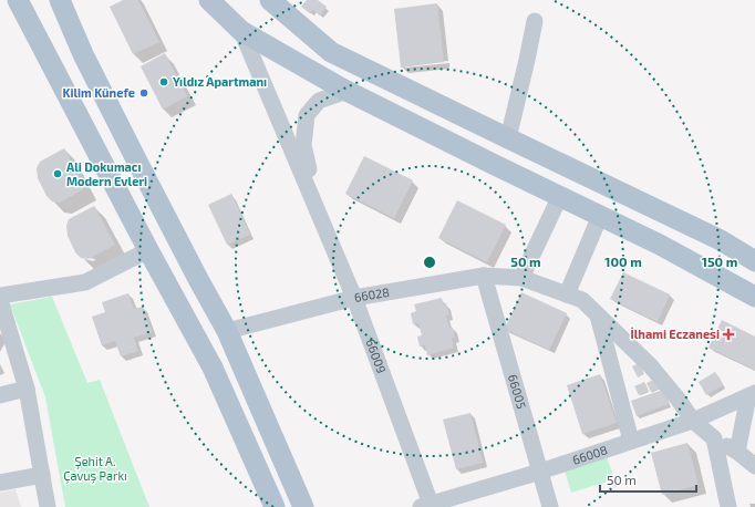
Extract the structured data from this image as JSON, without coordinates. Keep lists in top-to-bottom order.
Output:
{
  "streets": {
    "street": [
      "66028",
      "66009",
      "66005",
      "66008"
    ]
  },
  "crossings": [
    ["66028", "66009"],
    ["66028", "66005"],
    ["66028", "66008"],
    ["66009", "66008"],
    ["66005", "66008"]
  ],
  "parks": ["Şehit A. Çavuş Parkı"],
  "places": {
    "other": ["Yıldız Apartmanı", "Kilim Künefe", "Ali Dokumacı Modern Evleri"],
    "health": ["İlhami Eczanesi"]
  },
  "scale_bar": "50 m",
  "rings": ["50 m", "100 m", "150 m"]
}
